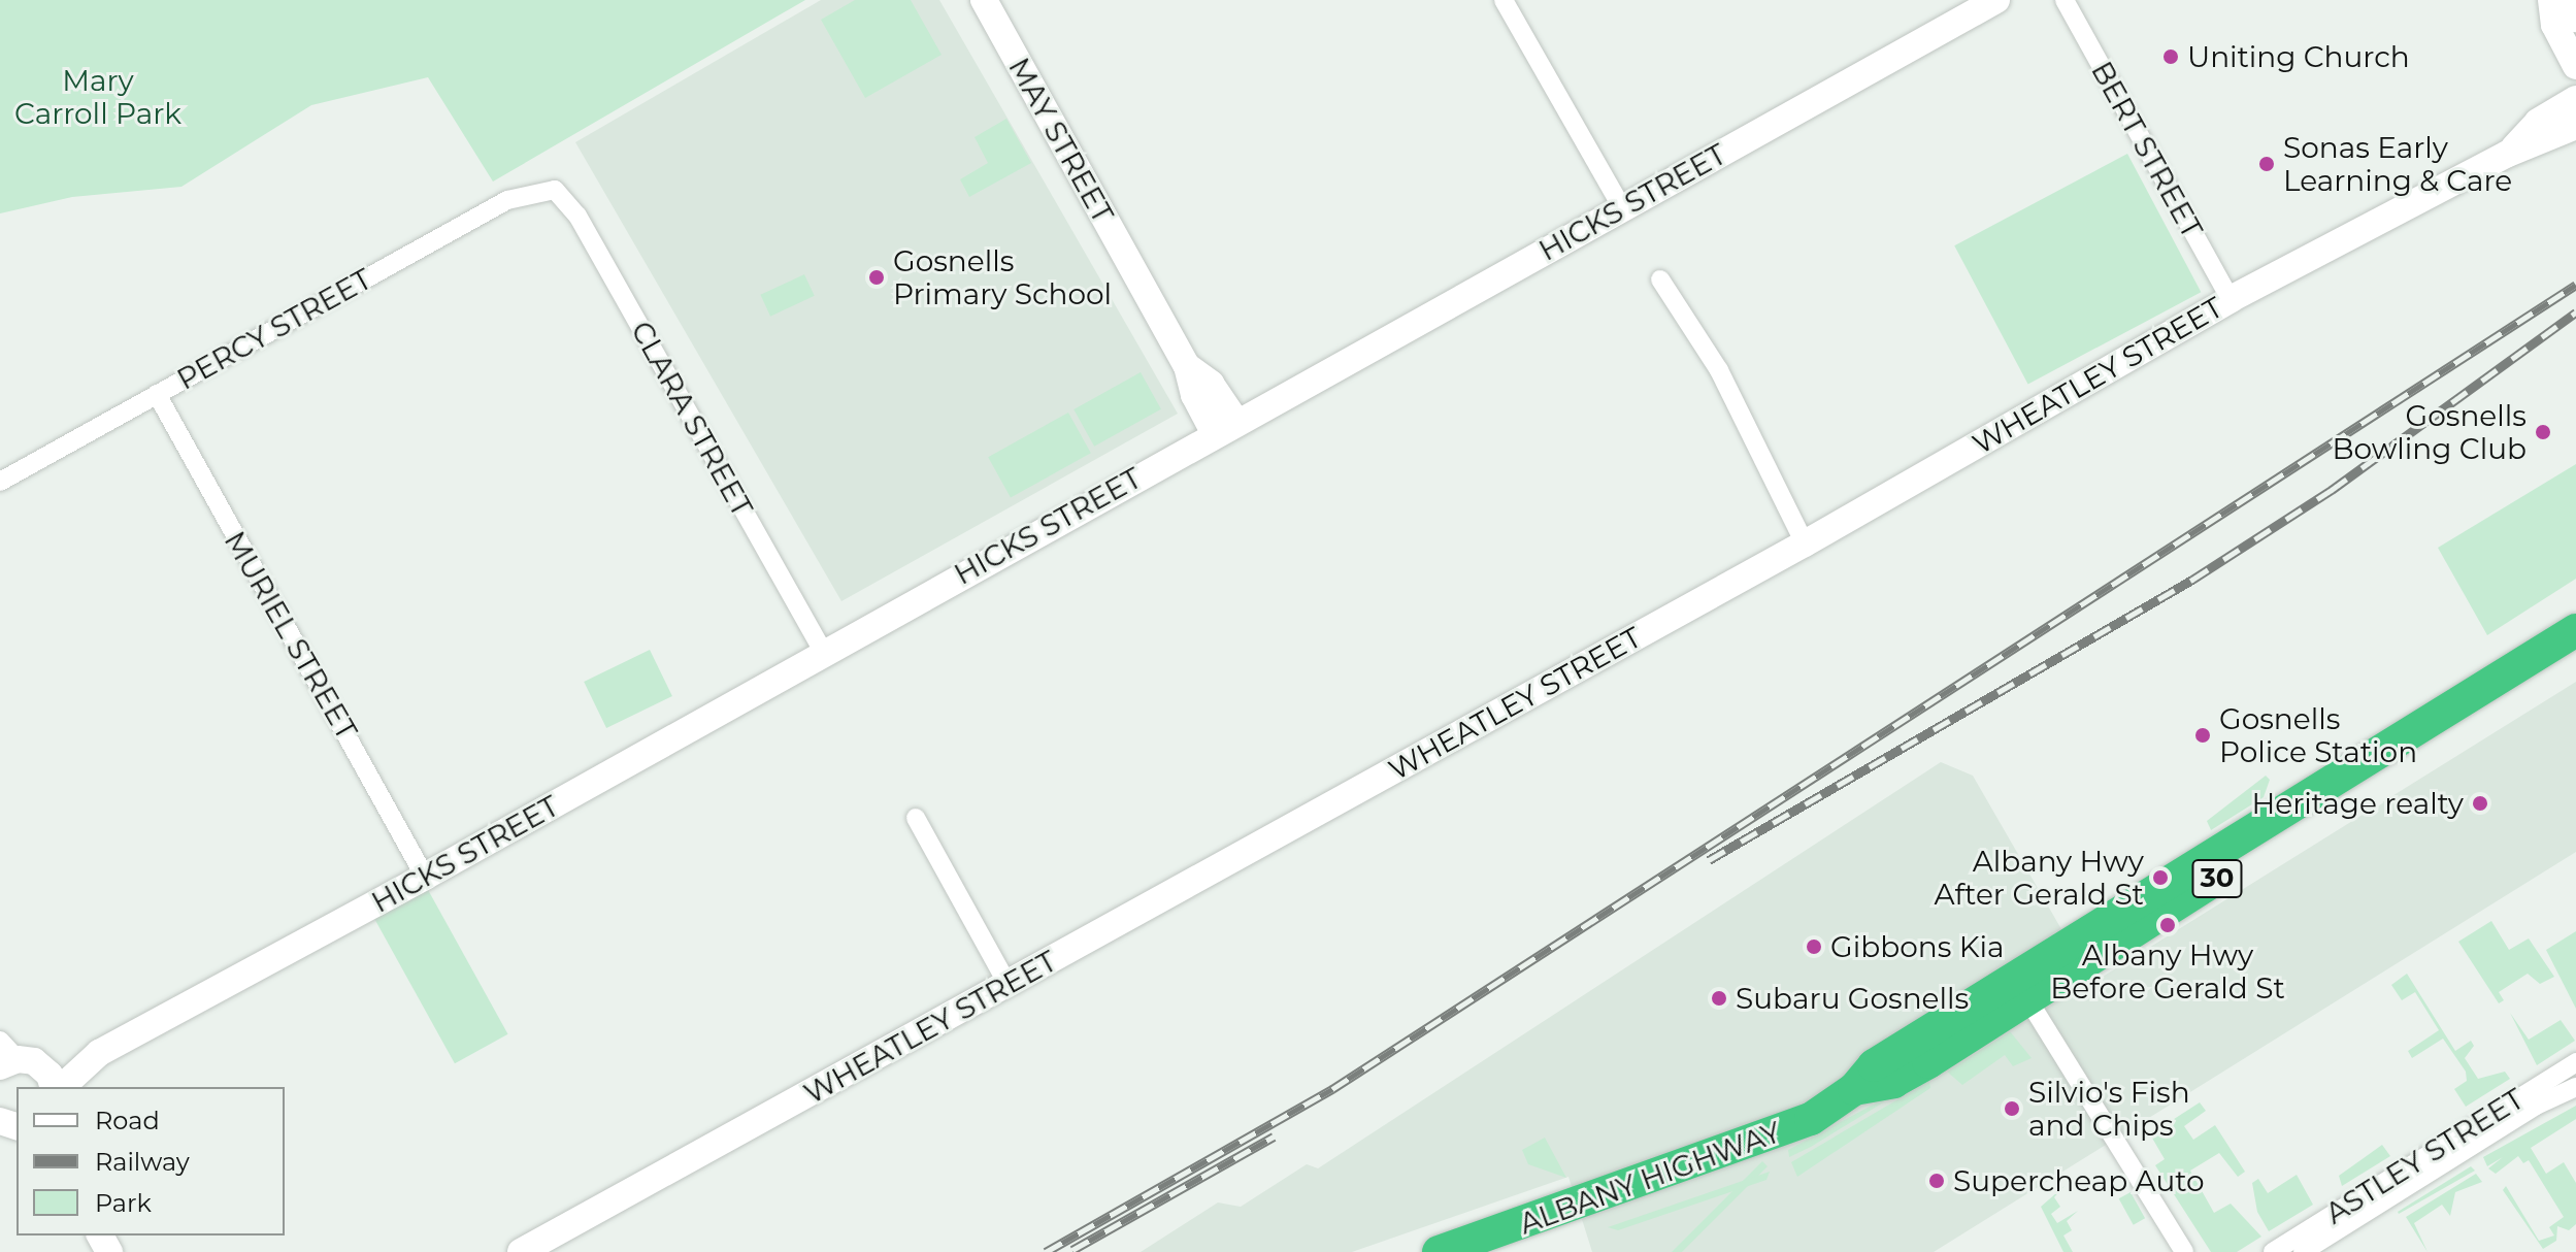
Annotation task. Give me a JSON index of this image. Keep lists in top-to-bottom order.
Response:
{
  "streets": {
    "highway": ["30", "ALBANY HIGHWAY"],
    "street": [
      "MAY STREET",
      "BERT STREET",
      "HICKS STREET",
      "PERCY STREET",
      "WHEATLEY STREET",
      "CLARA STREET",
      "MURIEL STREET",
      "ASTLEY STREET"
    ]
  },
  "crossings": [
    ["MAY STREET", "HICKS STREET"],
    ["BERT STREET", "WHEATLEY STREET"],
    ["HICKS STREET", "CLARA STREET"],
    ["HICKS STREET", "MURIEL STREET"],
    ["PERCY STREET", "CLARA STREET"],
    ["PERCY STREET", "MURIEL STREET"]
  ],
  "parks": ["Mary Carroll Park"],
  "places": [
    "Uniting Church",
    "Sonas Early Learning & Care",
    "Gosnells Primary School",
    "Gosnells Bowling Club",
    "Gosnells Police Station",
    "Heritage realty",
    "Albany Hwy After Gerald St",
    "Albany Hwy Before Gerald St",
    "Gibbons Kia",
    "Subaru Gosnells",
    "Silvio's Fish and Chips",
    "Supercheap Auto"
  ],
  "legend": ["Road", "Railway", "Park"]
}
